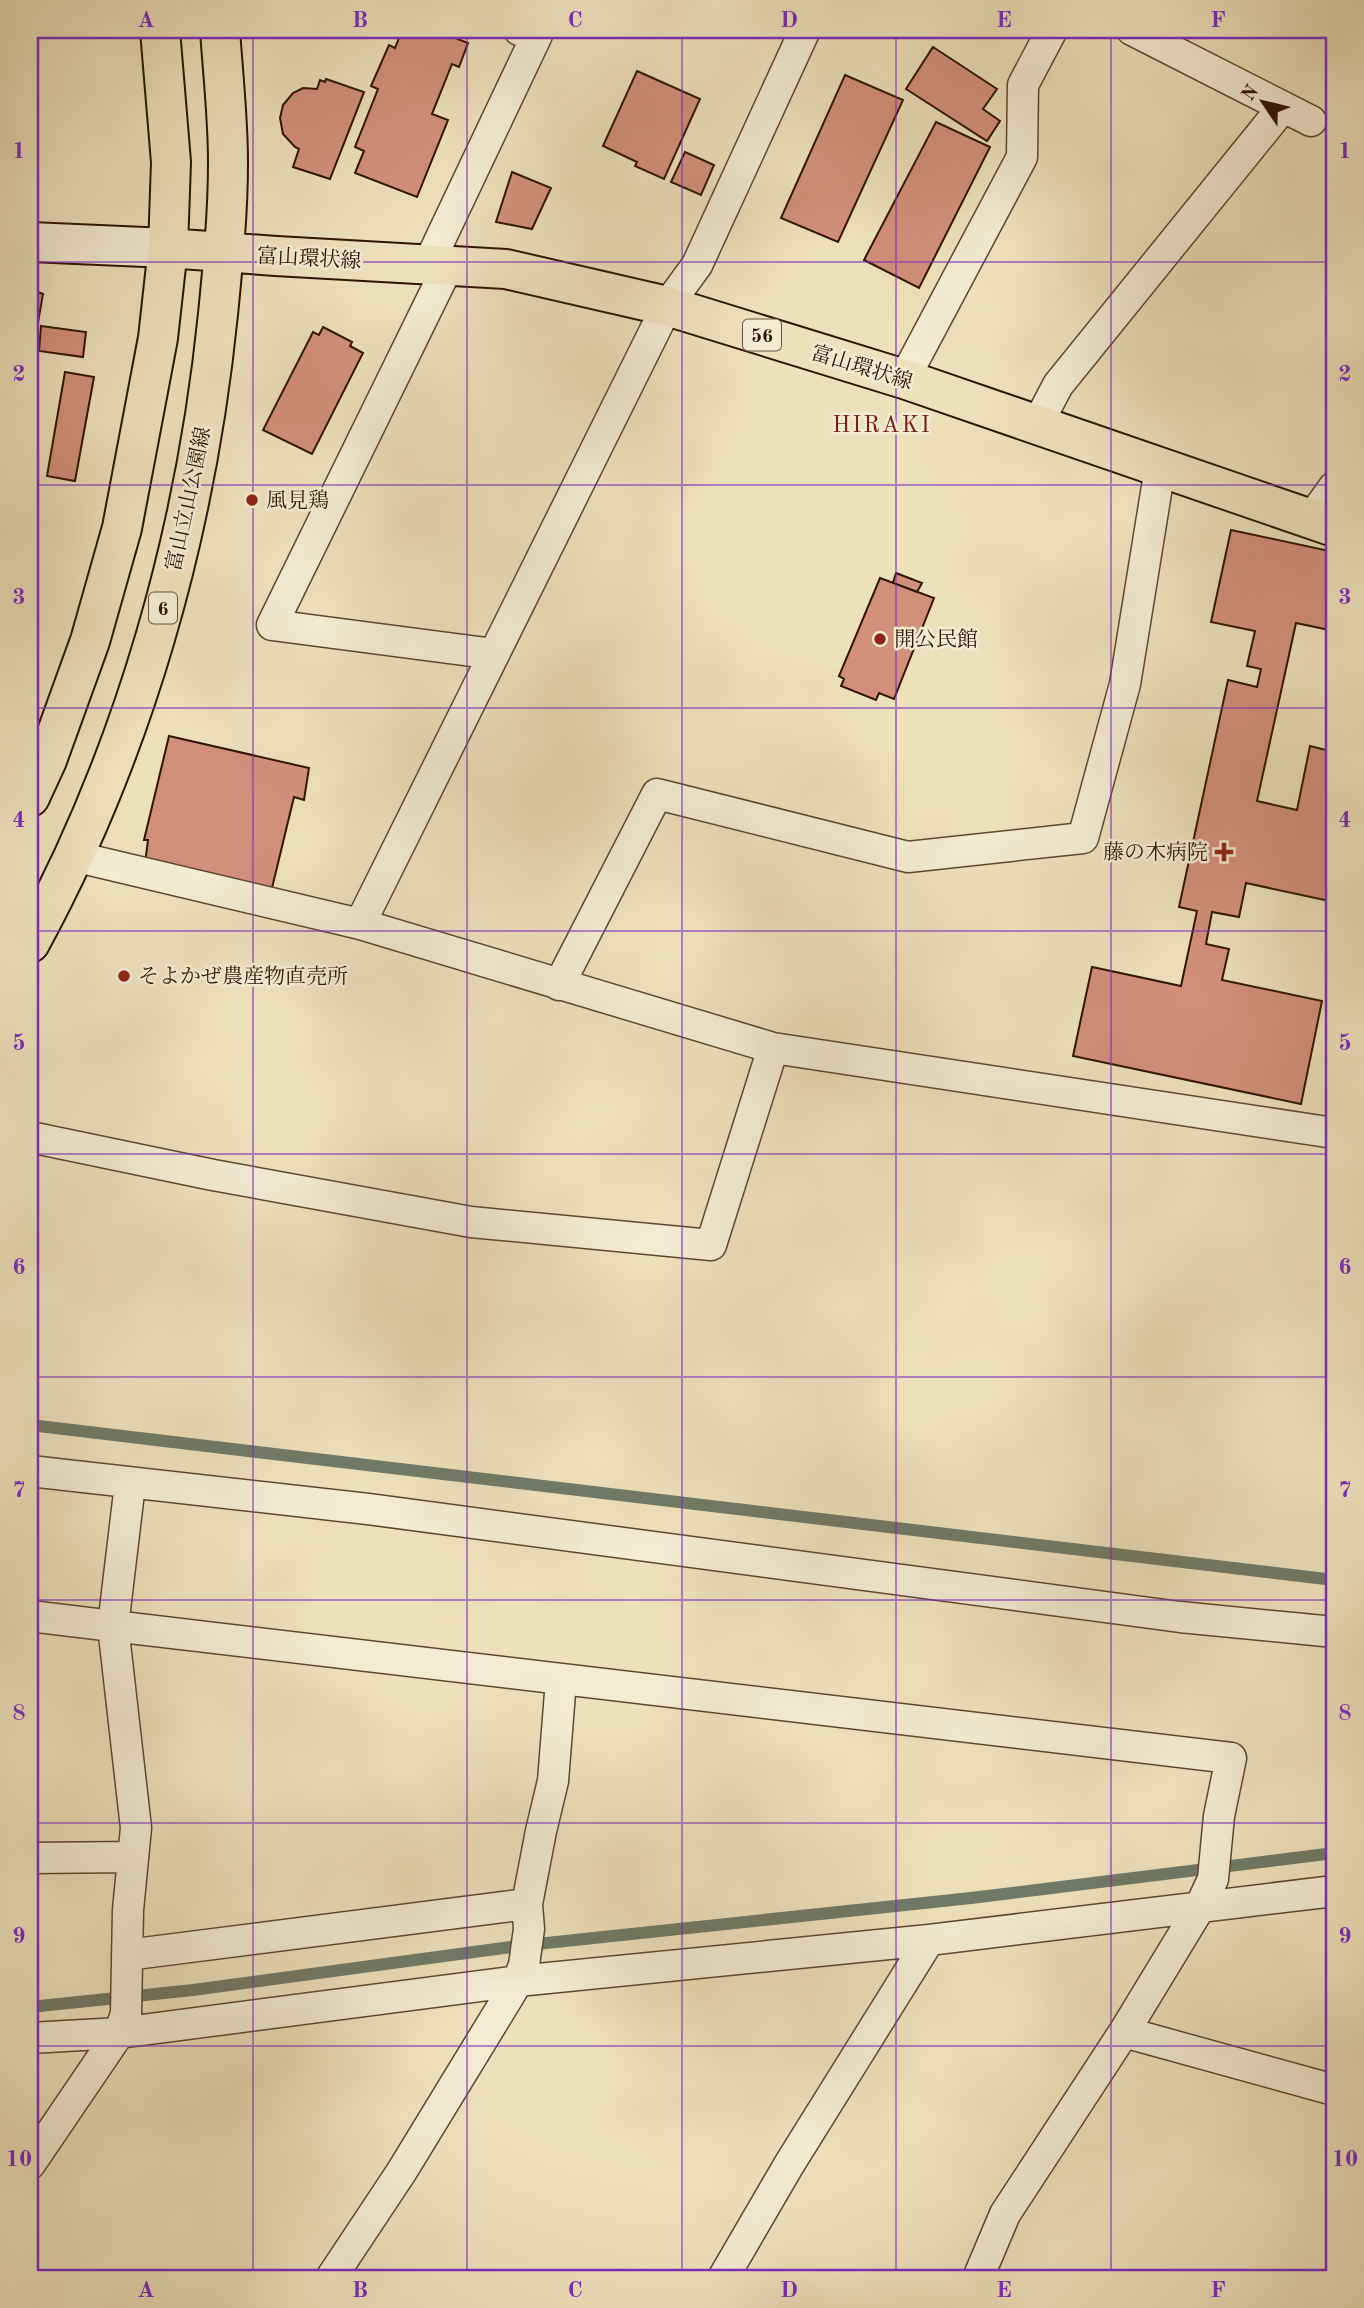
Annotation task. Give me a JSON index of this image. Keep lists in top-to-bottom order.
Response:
{
  "streets": {
    "main road": [
      "富山環状線",
      "56",
      "富山立山公園線",
      "6"
    ]
  },
  "crossings": [
    ["富山環状線", "富山立山公園線"]
  ],
  "districts": ["HIRAKI"],
  "places": {
    "other": ["風見鶏", "開公民館", "そよかぜ農産物直売所"],
    "health": ["藤の木病院"]
  },
  "north": "top left",
  "grid": {
    "columns": [
      "A",
      "B",
      "C",
      "D",
      "E",
      "F"
    ],
    "rows": [
      "1",
      "2",
      "3",
      "4",
      "5",
      "6",
      "7",
      "8",
      "9",
      "10"
    ]
  }
}
